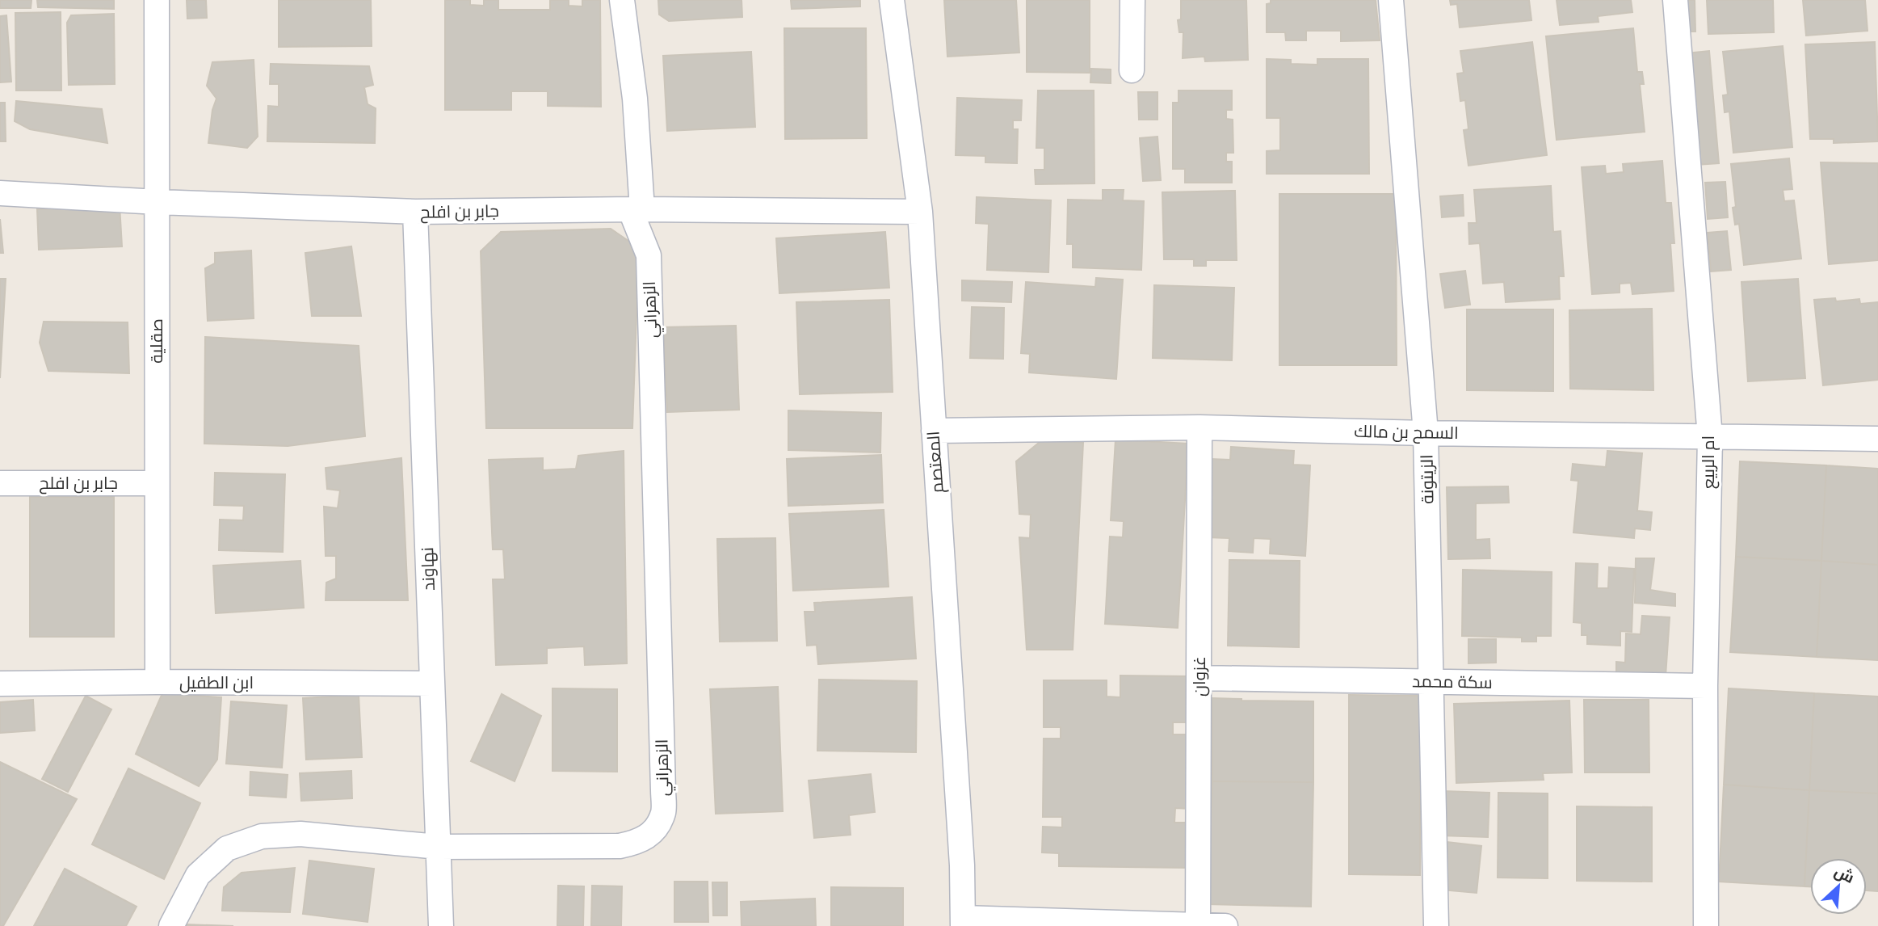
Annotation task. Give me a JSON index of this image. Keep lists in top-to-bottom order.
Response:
{
  "streets": {
    "street": [
      "جابر بن افلح",
      "الزهراني",
      "صقلية",
      "السمح بن مالك",
      "المعتصم",
      "ام الربيع",
      "الزيتونة",
      "نهاوند",
      "غزوان",
      "سكة محمد",
      "ابن الطفيل"
    ]
  },
  "crossings": [
    ["جابر بن افلح", "الزهراني"],
    ["جابر بن افلح", "صقلية"],
    ["جابر بن افلح", "المعتصم"],
    ["جابر بن افلح", "نهاوند"],
    ["الزهراني", "نهاوند"],
    ["صقلية", "ابن الطفيل"],
    ["السمح بن مالك", "المعتصم"],
    ["السمح بن مالك", "ام الربيع"],
    ["السمح بن مالك", "الزيتونة"],
    ["السمح بن مالك", "غزوان"],
    ["ام الربيع", "سكة محمد"],
    ["الزيتونة", "سكة محمد"],
    ["نهاوند", "ابن الطفيل"],
    ["غزوان", "سكة محمد"]
  ],
  "north": "top right"
}
